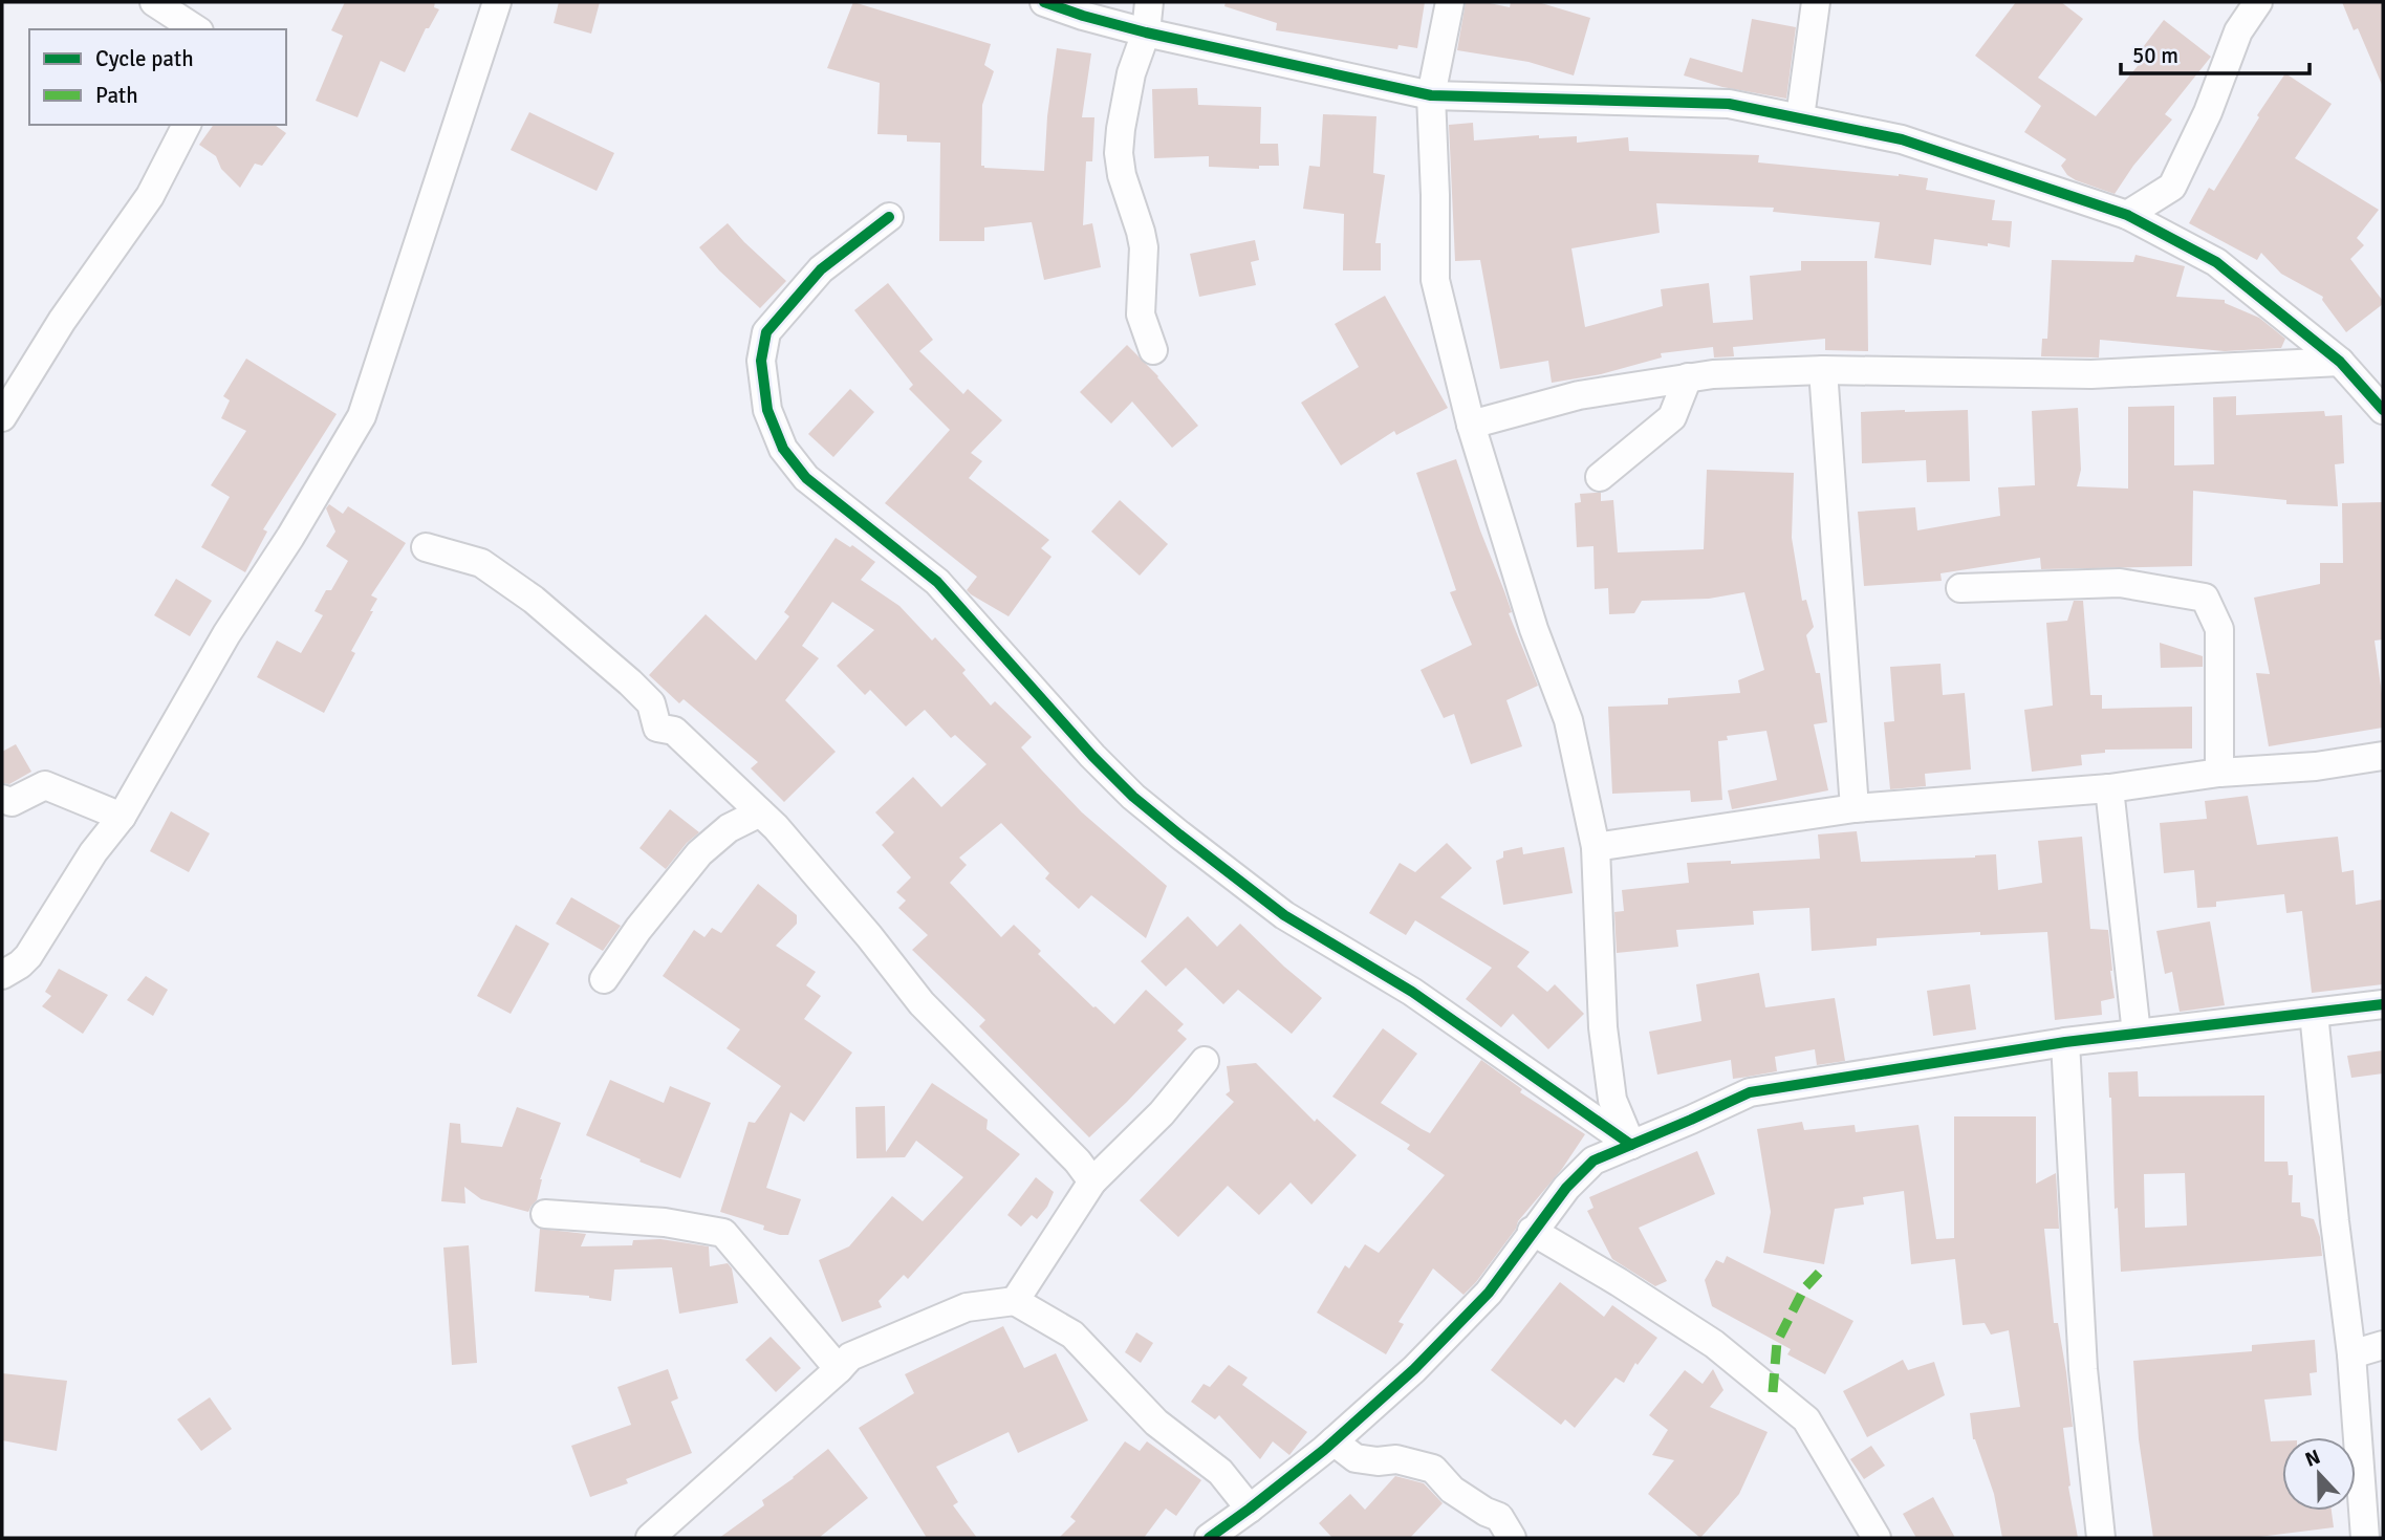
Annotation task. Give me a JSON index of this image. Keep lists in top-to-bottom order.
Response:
{
  "legend": ["Cycle path", "Path"],
  "scale_bar": "50 m",
  "north": "top"
}
